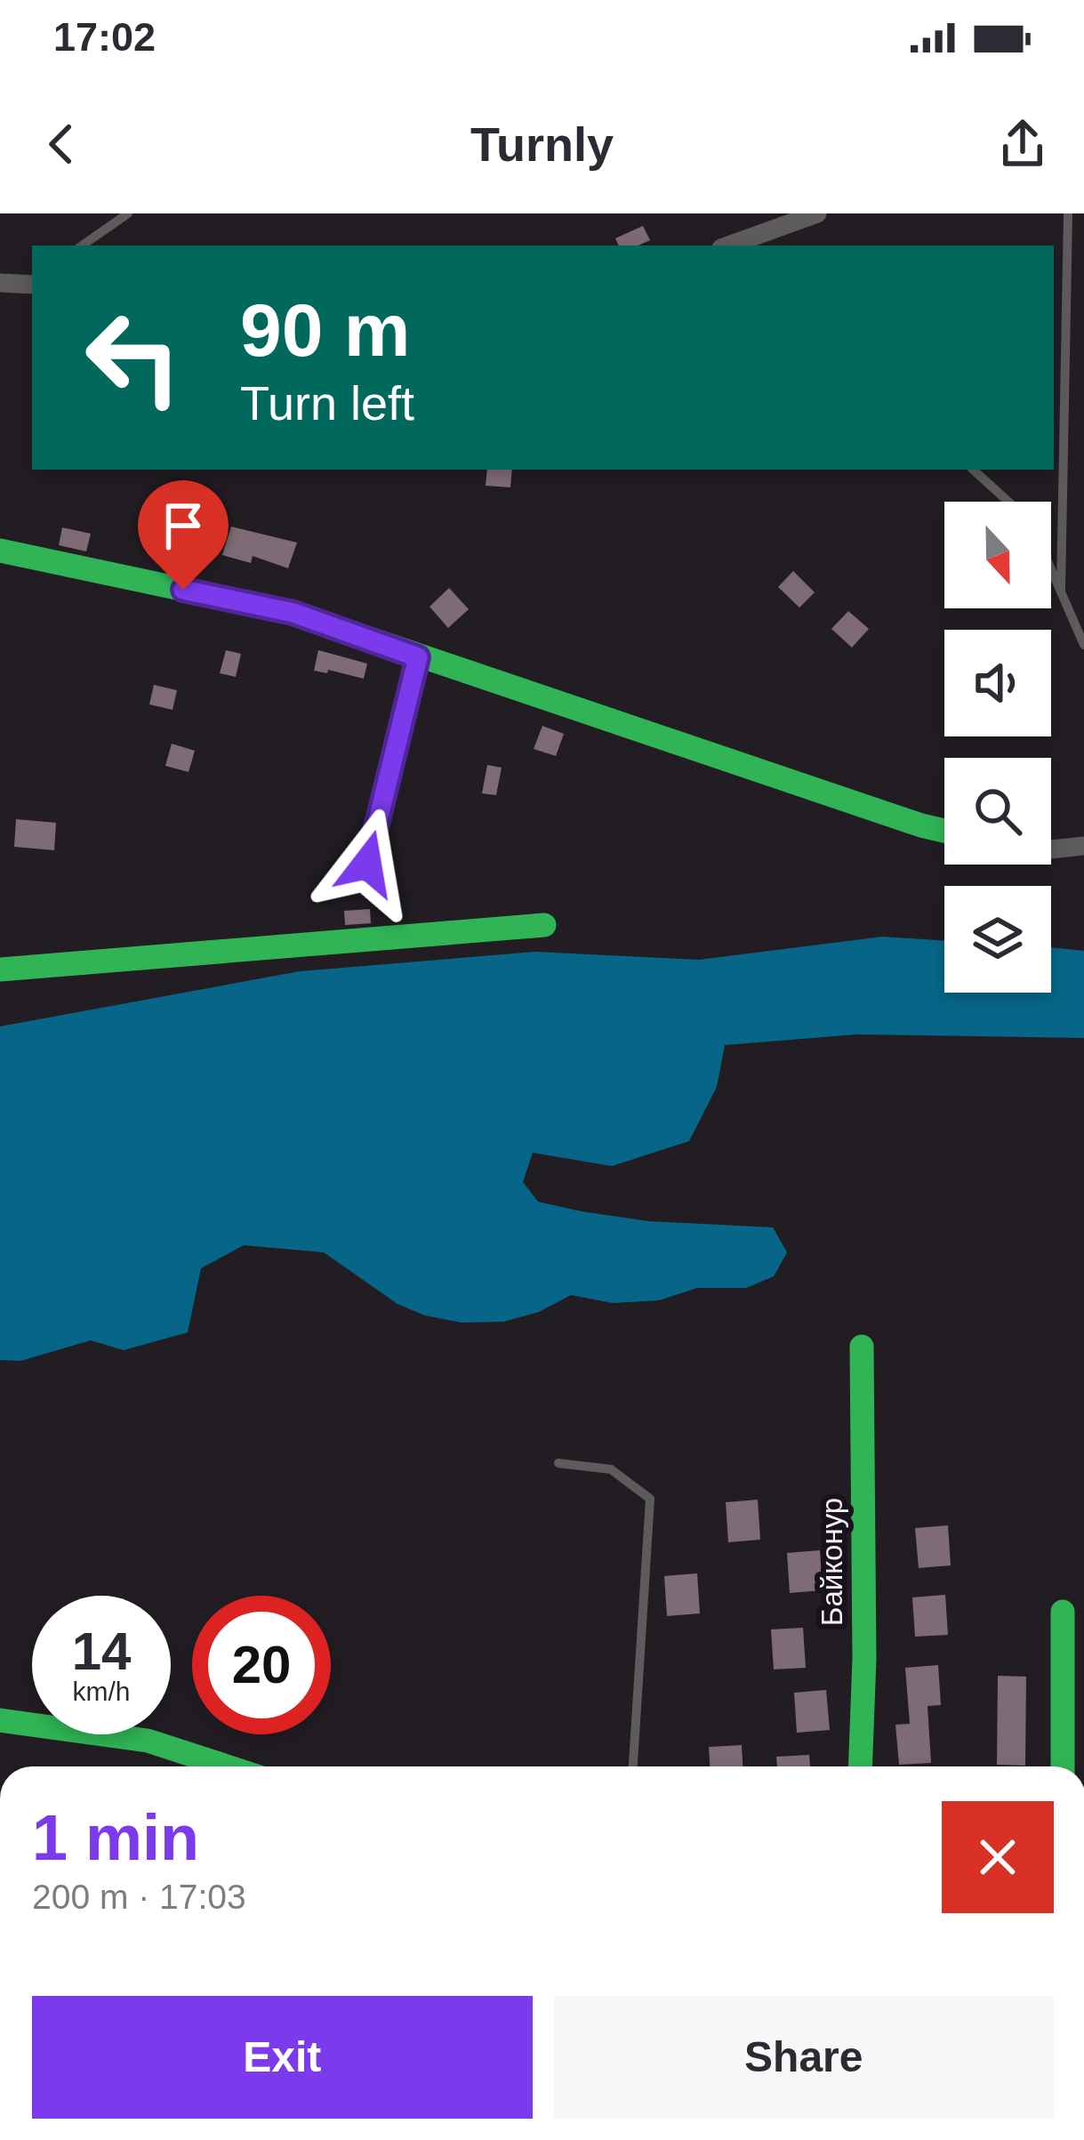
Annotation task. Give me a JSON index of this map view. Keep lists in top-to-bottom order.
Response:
{
  "streets": {
    "street": ["Байконур"]
  },
  "north": "bottom",
  "page": {
    "status": "17:02",
    "header": "Turnly",
    "turn": ["90 m", "Turn left"],
    "speed": "14 km/h",
    "limit": "20",
    "heading": ["1 min", "200 m · 17:03"],
    "buttons": ["Exit", "Share"]
  }
}
